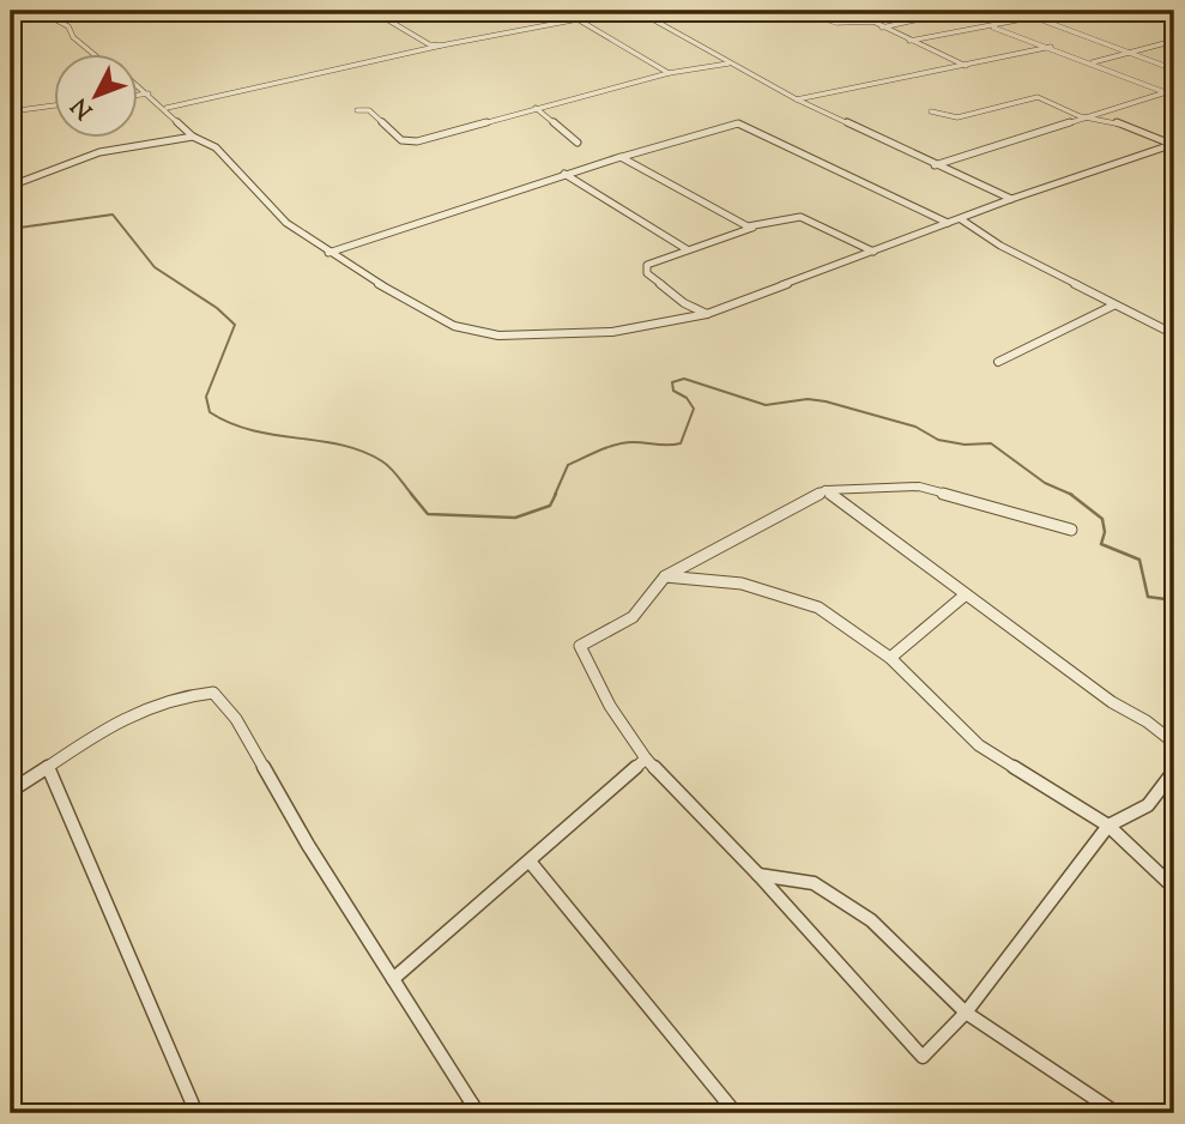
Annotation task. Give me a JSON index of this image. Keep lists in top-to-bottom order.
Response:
{
  "north": "bottom left"
}
